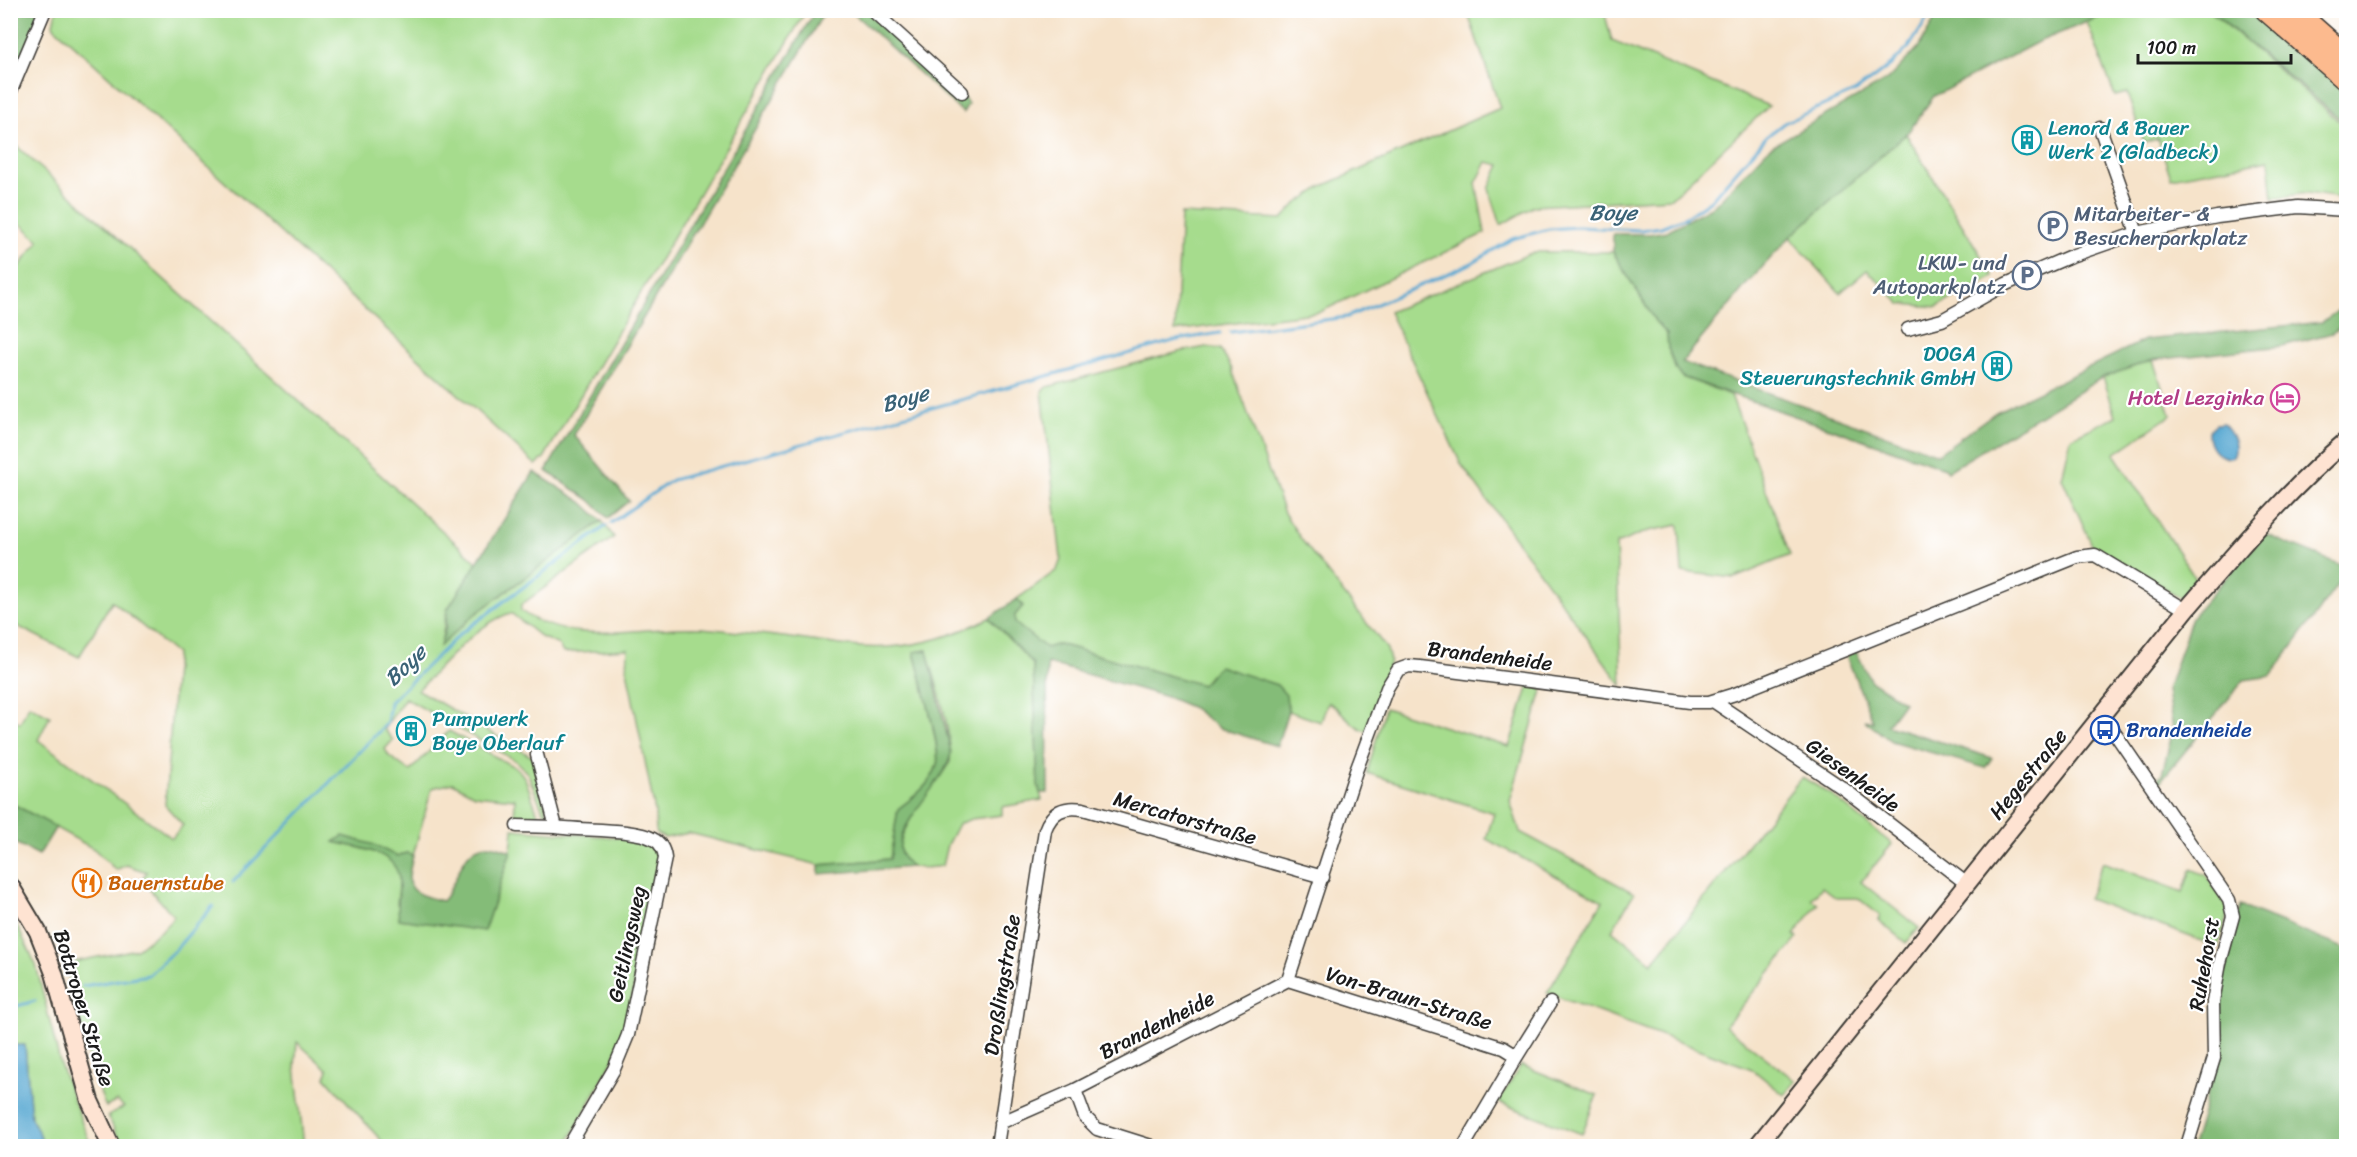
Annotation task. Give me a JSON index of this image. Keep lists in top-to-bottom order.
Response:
{
  "streets": {
    "street": [
      "Brandenheide",
      "Hegestraße",
      "Giesenheide",
      "Mercatorstraße",
      "Geitlingsweg",
      "Ruhehorst",
      "Droßlingstraße",
      "Von-Braun-Straße",
      "Bottroper Straße"
    ]
  },
  "crossings": [
    ["Brandenheide", "Hegestraße"],
    ["Brandenheide", "Giesenheide"],
    ["Brandenheide", "Mercatorstraße"],
    ["Brandenheide", "Droßlingstraße"],
    ["Brandenheide", "Von-Braun-Straße"],
    ["Hegestraße", "Giesenheide"],
    ["Hegestraße", "Ruhehorst"],
    ["Mercatorstraße", "Droßlingstraße"]
  ],
  "water": ["Boye"],
  "places": {
    "building": ["Lenord & Bauer Werk 2 (Gladbeck)", "DOGA Steuerungstechnik GmbH", "Pumpwerk Boye Oberlauf"],
    "parking": ["Mitarbeiter- & Besucherparkplatz", "LKW- und Autoparkplatz"],
    "hotel": ["Hotel Lezginka"],
    "bus stop": ["Brandenheide"],
    "restaurant": ["Bauernstube"]
  },
  "scale_bar": "100 m"
}
